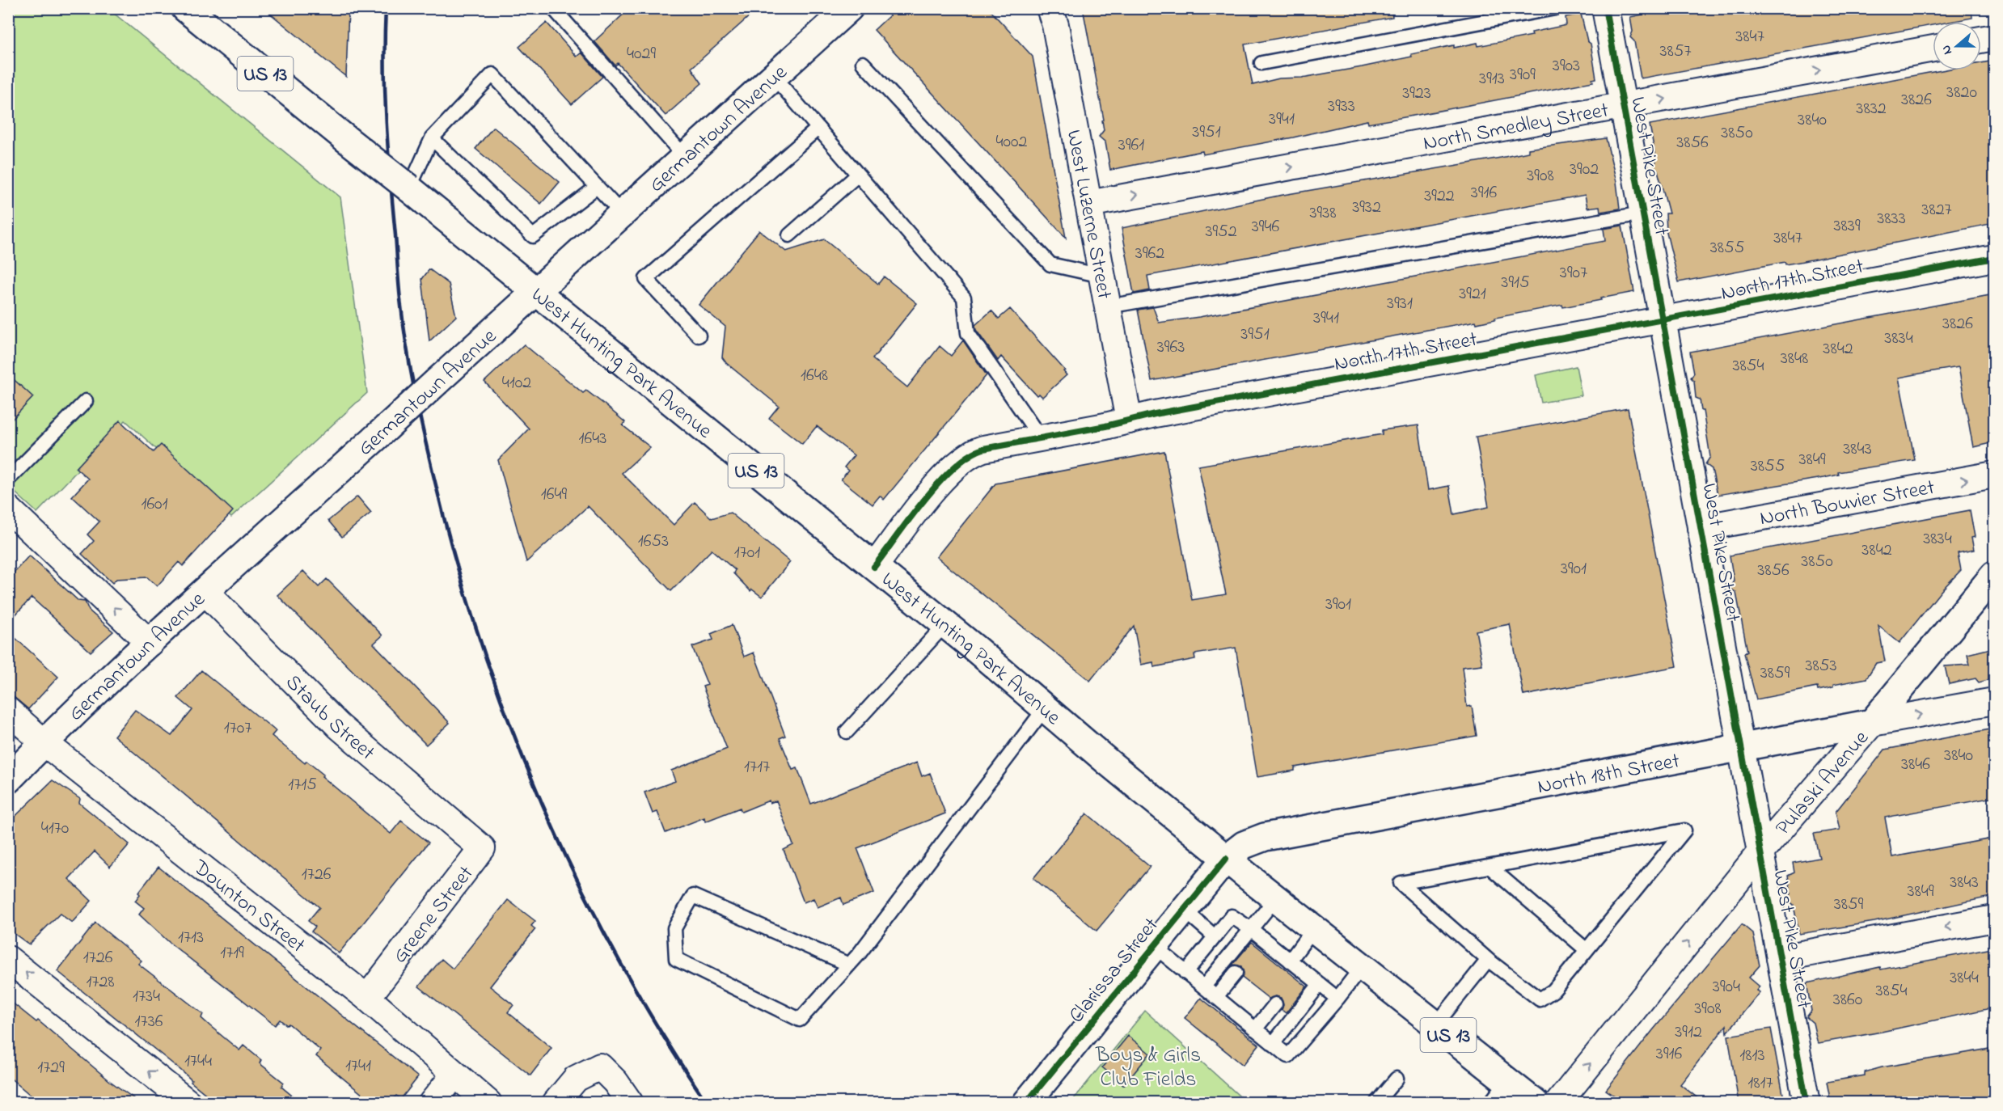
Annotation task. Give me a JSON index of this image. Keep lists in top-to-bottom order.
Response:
{
  "streets": {
    "main road": [
      "US 13",
      "Germantown Avenue",
      "West Hunting Park Avenue",
      "North 18th Street",
      "Pulaski Avenue",
      "Clarissa Street"
    ],
    "street": [
      "North Smedley Street",
      "West Pike Street",
      "West Luzerne Street",
      "North 17th Street",
      "North Bouvier Street",
      "Staub Street",
      "Dounton Street",
      "Greene Street"
    ]
  },
  "crossings": [
    ["North Smedley Street", "West Pike Street"],
    ["North Smedley Street", "West Luzerne Street"],
    ["Germantown Avenue", "West Hunting Park Avenue"],
    ["Germantown Avenue", "Staub Street"],
    ["Germantown Avenue", "Dounton Street"],
    ["West Pike Street", "North 17th Street"],
    ["West Pike Street", "North Bouvier Street"],
    ["West Pike Street", "North 18th Street"],
    ["West Pike Street", "Pulaski Avenue"],
    ["West Luzerne Street", "North 17th Street"],
    ["North 17th Street", "West Hunting Park Avenue"],
    ["West Hunting Park Avenue", "North 18th Street"],
    ["West Hunting Park Avenue", "Clarissa Street"],
    ["Staub Street", "Greene Street"],
    ["North 18th Street", "Pulaski Avenue"],
    ["North 18th Street", "Clarissa Street"],
    ["Dounton Street", "Greene Street"]
  ],
  "one_way": ["North Smedley Street", "North Bouvier Street", "Pulaski Avenue"],
  "parks": ["Boys & Girls Club Fields"],
  "house_numbers": [
    "3847",
    "3857",
    "4029",
    "3903",
    "3909",
    "3913",
    "3820",
    "3923",
    "3826",
    "3933",
    "3832",
    "3941",
    "3840",
    "3951",
    "3850",
    "4002",
    "3856",
    "3961",
    "3902",
    "3908",
    "3916",
    "3922",
    "3932",
    "3827",
    "3938",
    "3833",
    "3839",
    "3946",
    "3952",
    "3847",
    "3855",
    "3962",
    "3907",
    "3915",
    "3921",
    "3931",
    "3941",
    "3826",
    "3951",
    "3834",
    "3963",
    "3842",
    "3848",
    "3854",
    "1648",
    "4102",
    "1643",
    "3843",
    "3849",
    "3855",
    "1649",
    "1601",
    "3834",
    "1653",
    "3842",
    "1701",
    "3850",
    "3901",
    "3856",
    "3901",
    "3853",
    "3859",
    "1707",
    "3840",
    "3846",
    "1717",
    "1715",
    "4170",
    "1726",
    "3843",
    "3849",
    "3859",
    "1713",
    "1719",
    "1726",
    "3844",
    "1728",
    "3904",
    "3854",
    "1734",
    "3860",
    "3908",
    "1736",
    "3912",
    "3916",
    "1813",
    "1744",
    "1741",
    "1729",
    "1817"
  ],
  "north": "left"
}
